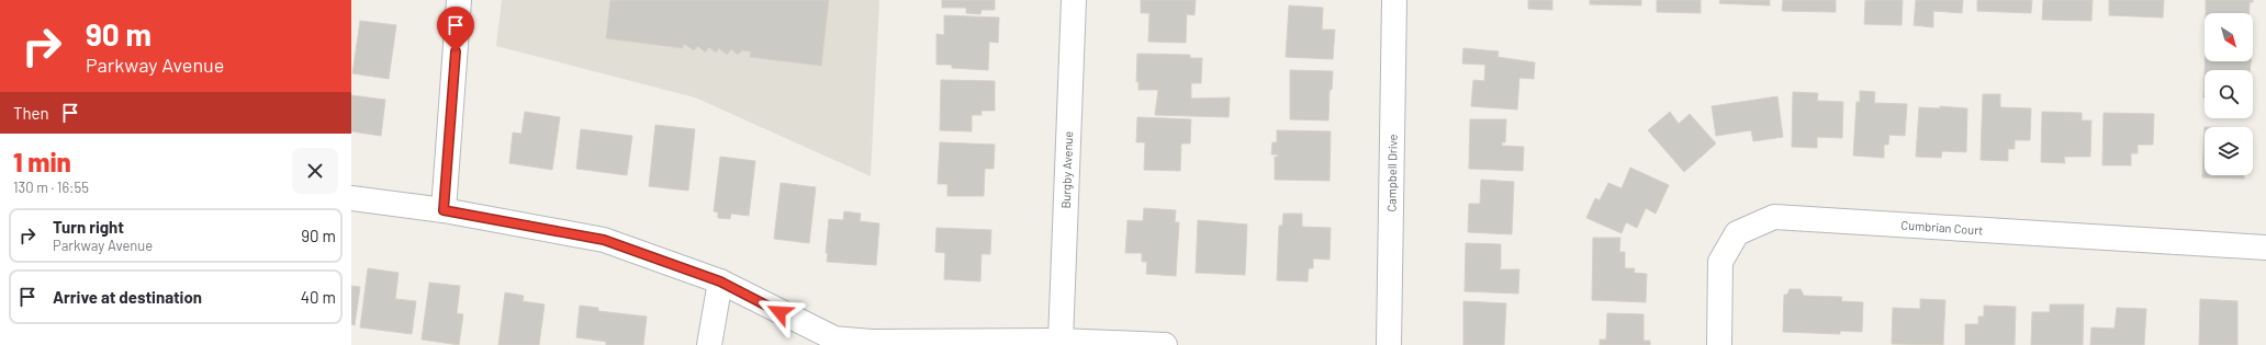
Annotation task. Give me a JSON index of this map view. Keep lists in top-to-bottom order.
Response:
{
  "streets": {
    "street": ["Burgby Avenue", "Campbell Drive", "Cumbrian Court"]
  },
  "north": "bottom right",
  "page": {
    "turn": ["90 m", "Parkway Avenue"],
    "then": "Then",
    "heading": ["1 min", "130 m · 16:55"],
    "list": [
      {
        "name": "Turn right",
        "note": "Parkway Avenue",
        "value": "90 m"
      },
      {
        "name": "Arrive at destination",
        "value": "40 m"
      }
    ]
  }
}
